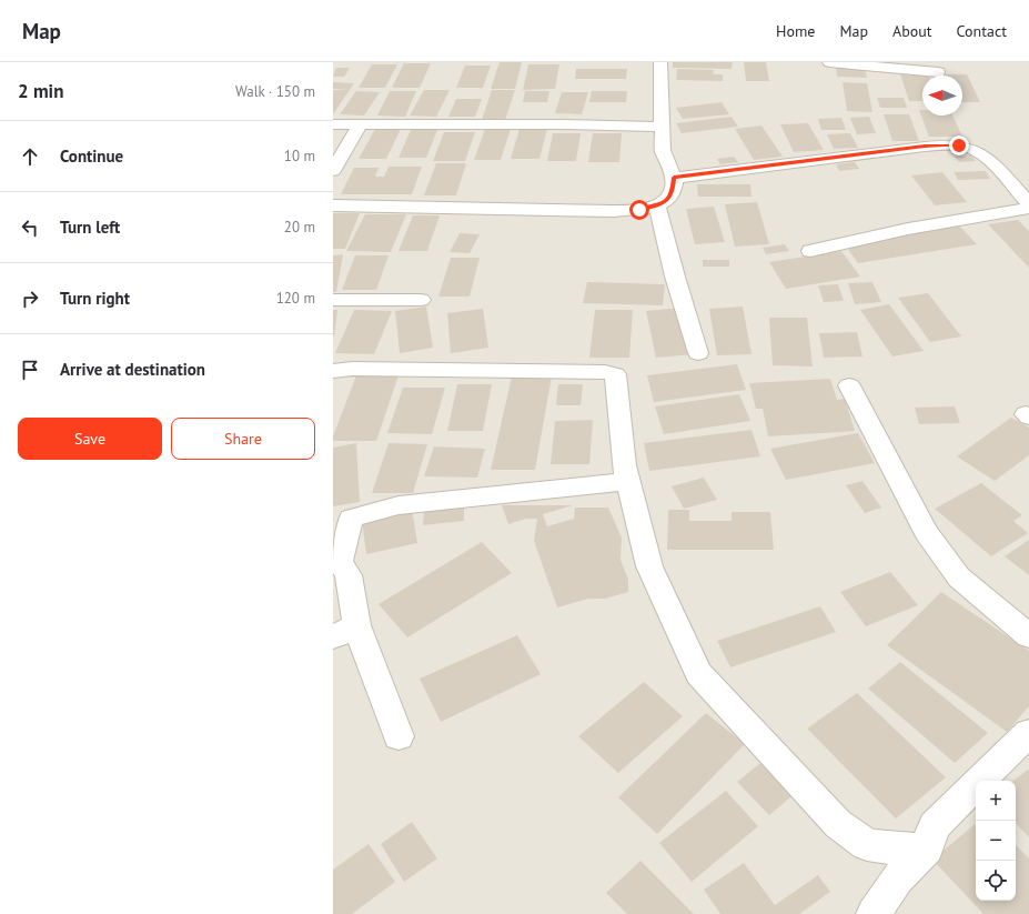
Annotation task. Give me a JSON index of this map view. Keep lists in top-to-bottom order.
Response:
{
  "north": "left",
  "page": {
    "header": "Map",
    "nav": [
      "Home",
      "Map",
      "About",
      "Contact"
    ],
    "heading": ["2 min", "Walk · 150 m"],
    "list": [
      ["Continue", "10 m"],
      ["Turn left", "20 m"],
      ["Turn right", "120 m"],
      "Arrive at destination"
    ],
    "buttons": ["Save", "Share"],
    "map_buttons": ["+", "−"]
  }
}
